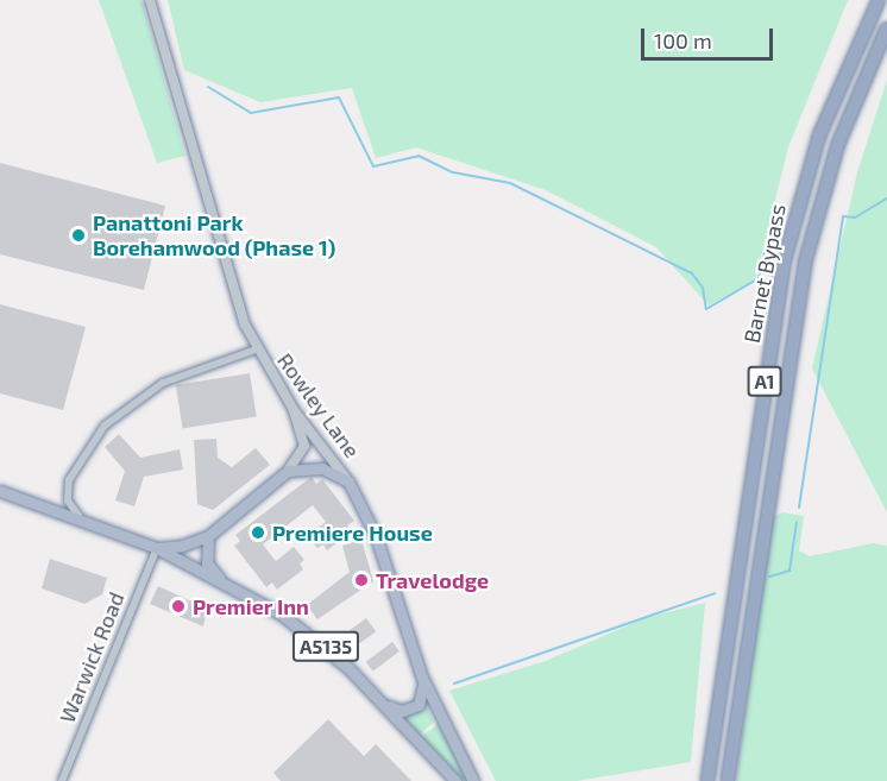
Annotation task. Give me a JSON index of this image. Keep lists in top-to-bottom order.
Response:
{
  "streets": {
    "highway": ["Barnet Bypass", "A1"],
    "main road": ["Rowley Lane", "A5135"],
    "street": ["Warwick Road"]
  },
  "crossings": [
    ["Rowley Lane", "A5135"],
    ["Rowley Lane", "Warwick Road"],
    ["A5135", "Warwick Road"]
  ],
  "places": [
    "Panattoni Park Borehamwood (Phase 1)",
    "Premiere House",
    "Travelodge",
    "Premier Inn"
  ],
  "scale_bar": "100 m"
}
